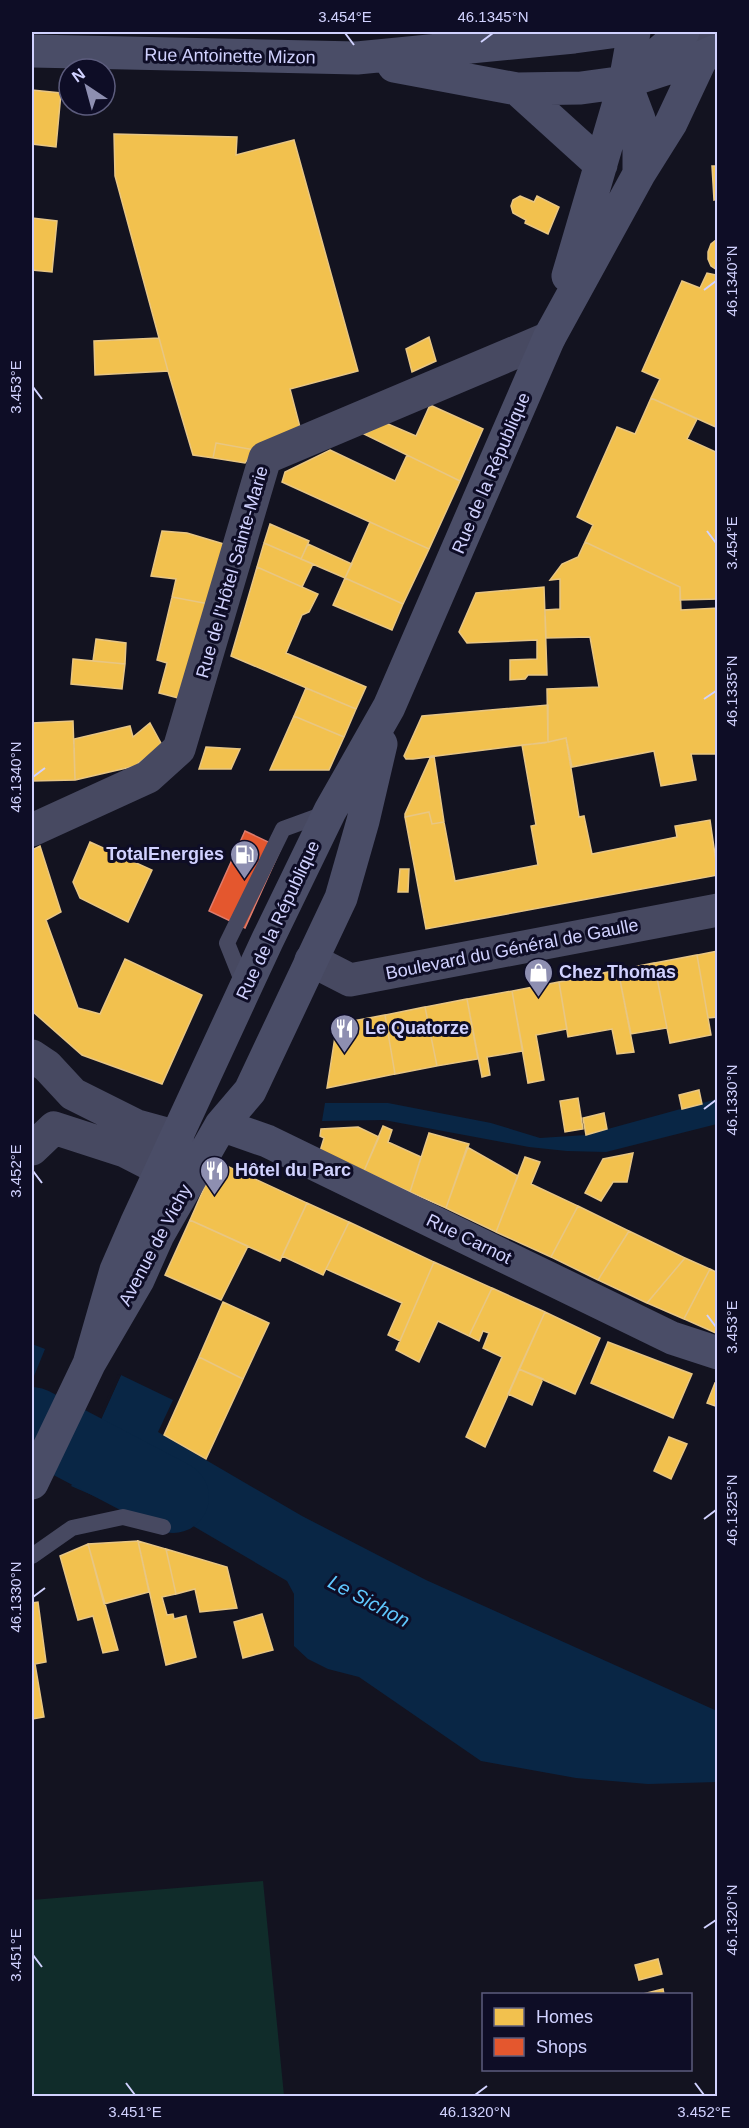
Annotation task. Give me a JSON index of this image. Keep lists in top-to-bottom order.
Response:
{
  "streets": {
    "main road": [
      "Rue Antoinette Mizon",
      "Rue de la République",
      "Rue Carnot",
      "Avenue de Vichy"
    ],
    "street": ["Rue de l'Hôtel Sainte-Marie", "Boulevard du Général de Gaulle"]
  },
  "crossings": [
    ["Rue Antoinette Mizon", "Rue de la République"],
    ["Rue de la République", "Rue de l'Hôtel Sainte-Marie"],
    ["Rue de la République", "Boulevard du Général de Gaulle"],
    ["Rue de la République", "Rue Carnot"],
    ["Rue de la République", "Avenue de Vichy"],
    ["Rue Carnot", "Avenue de Vichy"]
  ],
  "water": ["Le Sichon"],
  "places": {
    "fuel station": ["TotalEnergies"],
    "shop": ["Chez Thomas"],
    "restaurant": ["Le Quatorze", "Hôtel du Parc"]
  },
  "legend": ["Homes", "Shops"],
  "north": "top left",
  "coordinates": [
    "3.454°E",
    "46.1345°N",
    "46.1340°N",
    "3.453°E",
    "46.1335°N",
    "46.1330°N",
    "3.452°E",
    "46.1325°N",
    "46.1320°N",
    "3.451°E"
  ]
}
